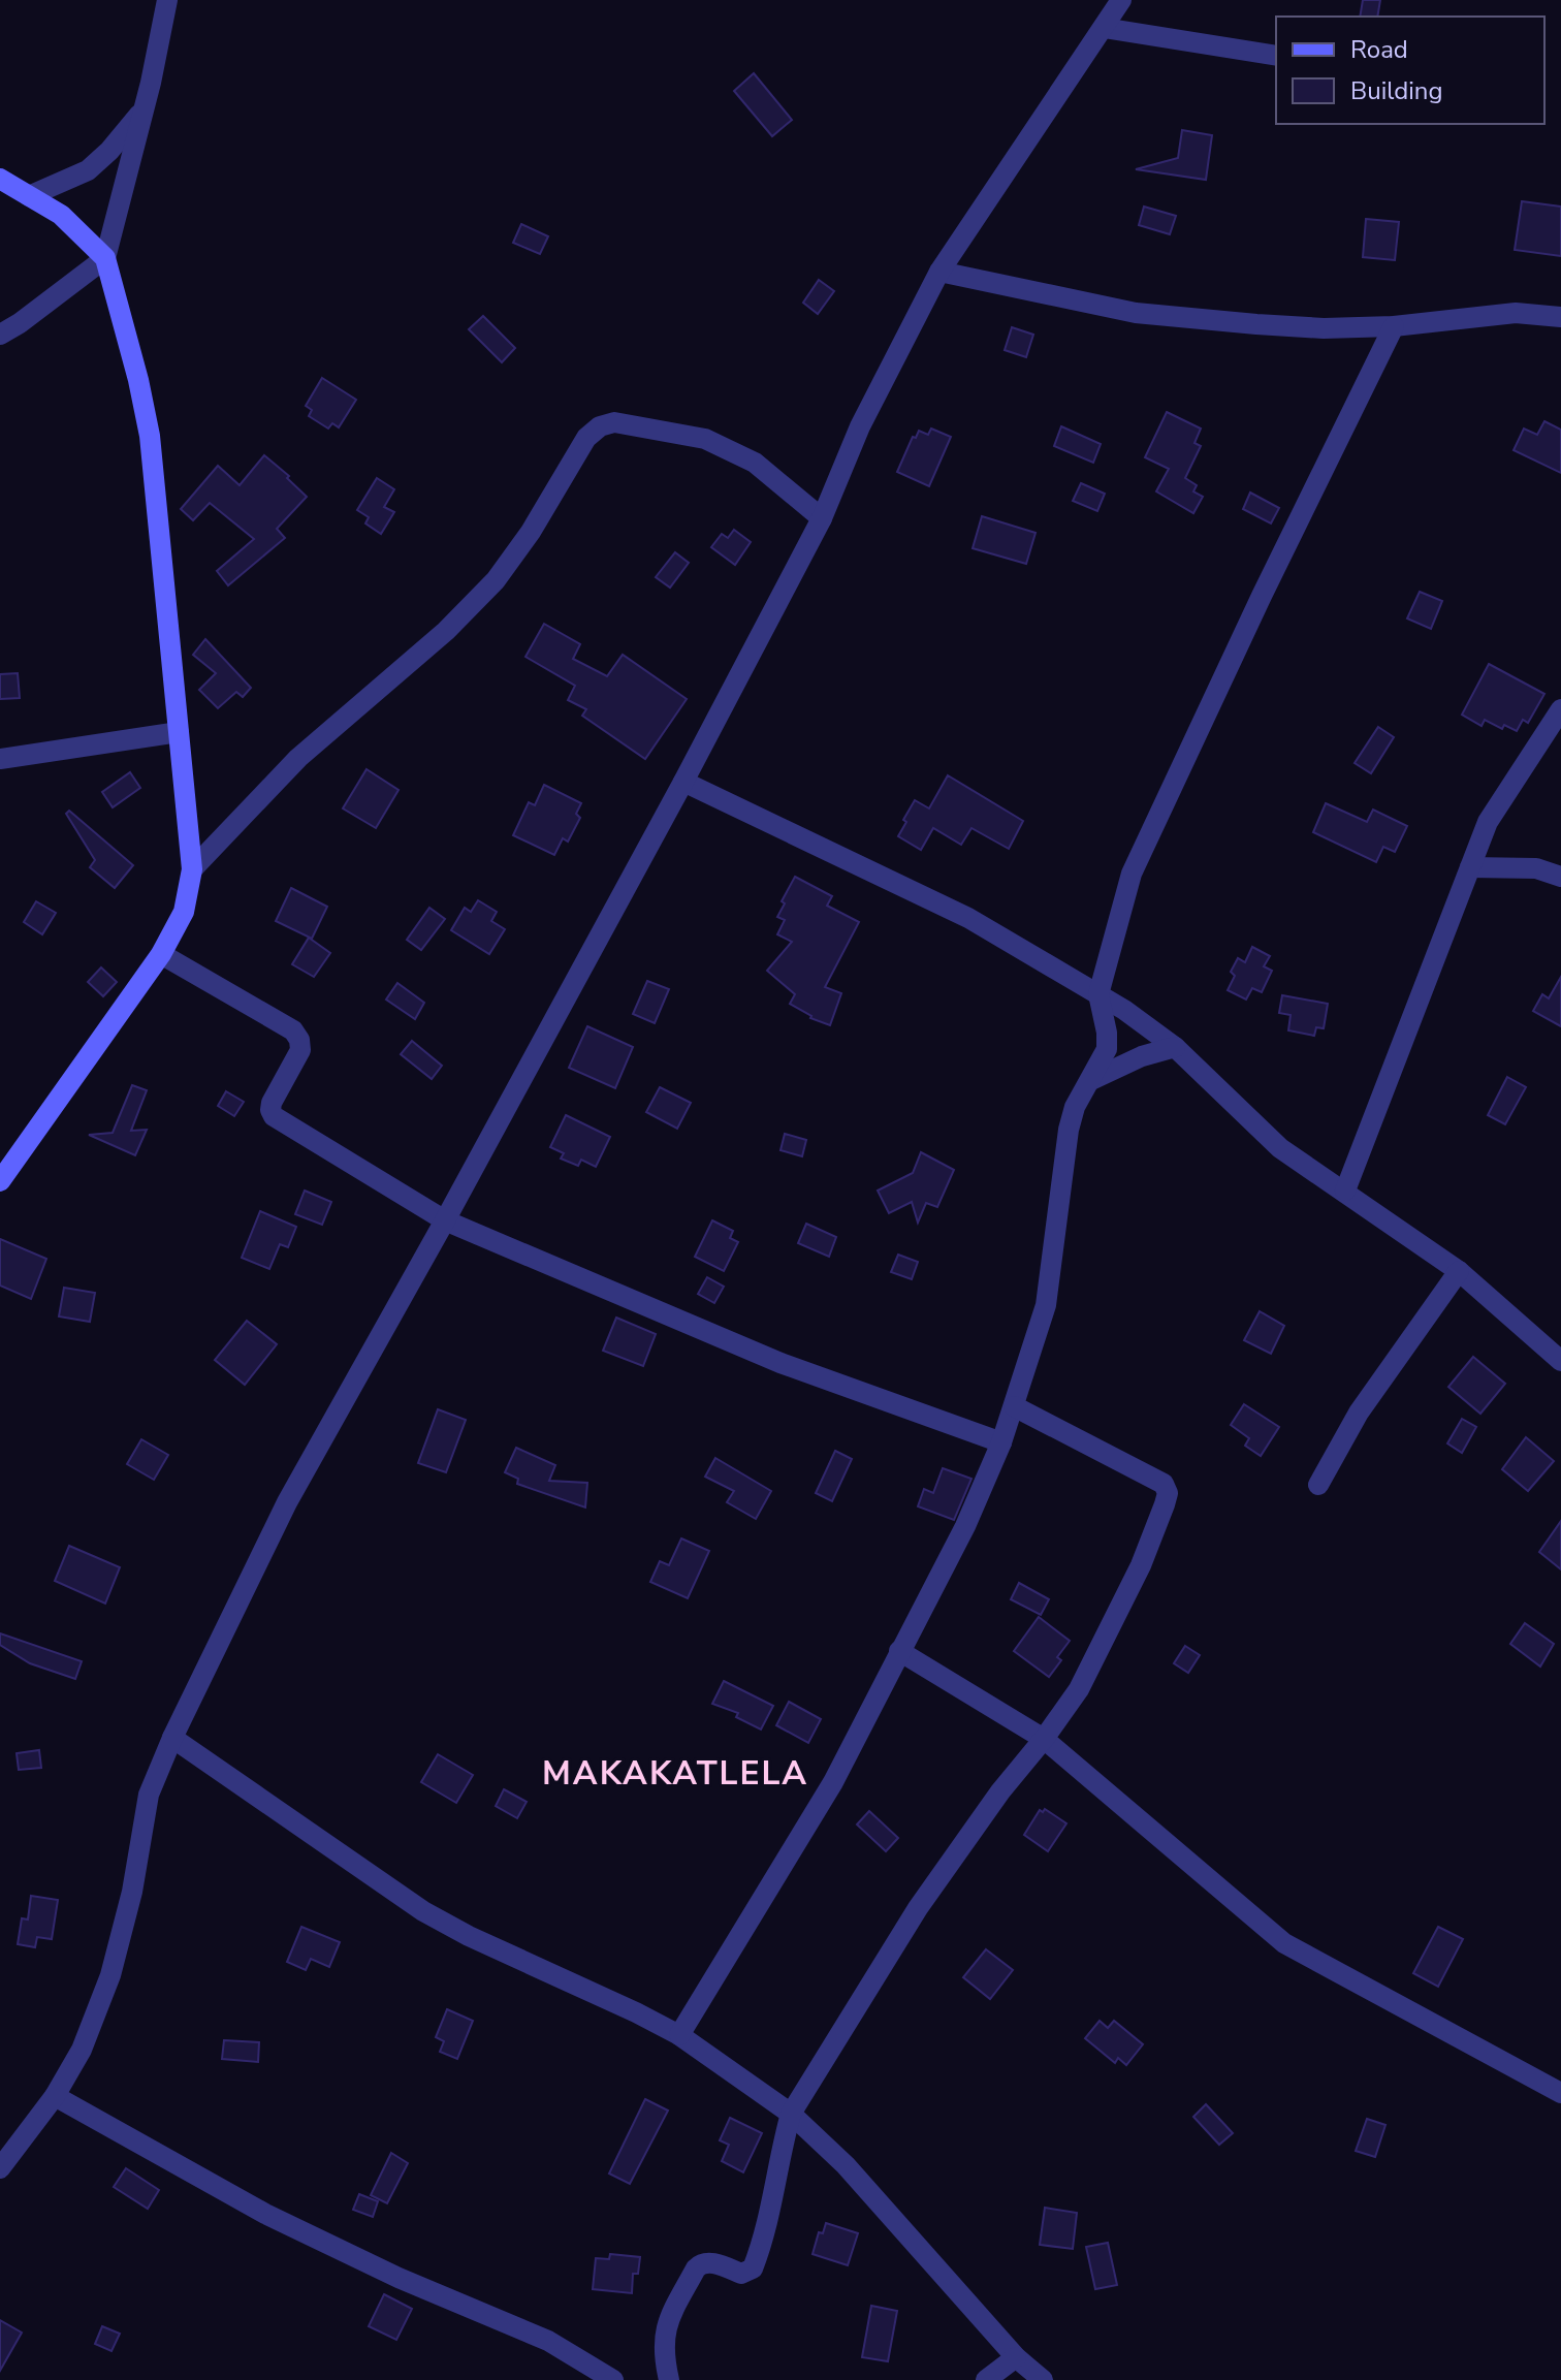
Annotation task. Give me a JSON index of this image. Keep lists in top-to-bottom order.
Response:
{
  "districts": ["MAKAKATLELA"],
  "legend": ["Road", "Building"]
}
